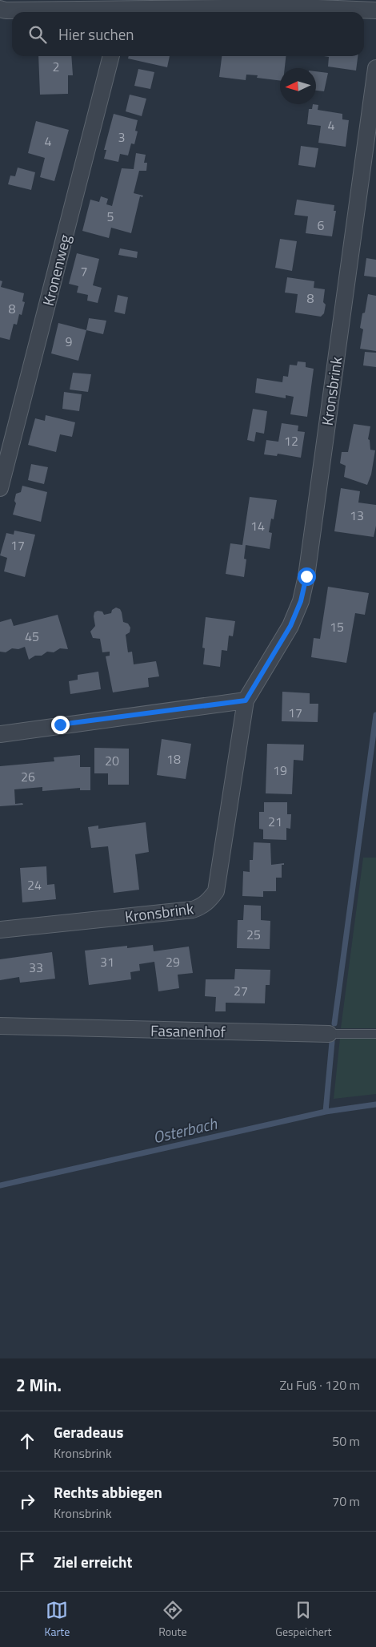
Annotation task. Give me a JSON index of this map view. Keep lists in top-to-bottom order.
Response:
{
  "streets": {
    "street": ["Kronenweg", "Kronsbrink", "Fasanenhof"]
  },
  "water": ["Osterbach"],
  "house_numbers": [
    "2",
    "4",
    "3",
    "4",
    "5",
    "6",
    "7",
    "8",
    "8",
    "9",
    "12",
    "13",
    "14",
    "17",
    "15",
    "45",
    "17",
    "18",
    "20",
    "19",
    "26",
    "21",
    "24",
    "25",
    "31",
    "29",
    "33",
    "27"
  ],
  "north": "left",
  "page": {
    "search": "Hier suchen",
    "heading": ["2 Min.", "Zu Fuß · 120 m"],
    "list": [
      ["Geradeaus", "Kronsbrink", "50 m"],
      ["Rechts abbiegen", "Kronsbrink", "70 m"],
      "Ziel erreicht"
    ],
    "nav": ["Karte", "Route", "Gespeichert"]
  }
}
